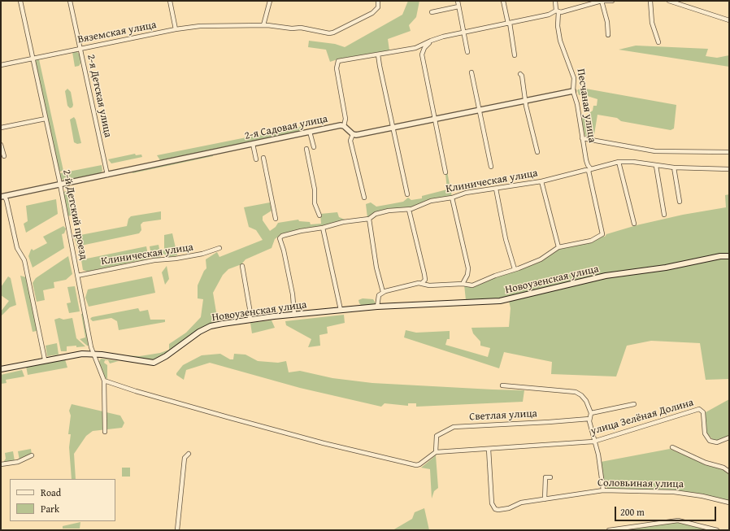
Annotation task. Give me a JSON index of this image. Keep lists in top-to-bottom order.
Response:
{
  "streets": {
    "main road": ["Новоузенская улица"],
    "street": [
      "Вяземская улица",
      "2-я Детская улица",
      "Песчаная улица",
      "2-я Садовая улица",
      "Клиническая улица",
      "2-й Детский проезд",
      "Светлая улица",
      "улица Зелёная Долина",
      "Соловьиная улица"
    ]
  },
  "crossings": [
    ["Вяземская улица", "2-я Детская улица"],
    ["Вяземская улица", "2-й Детский проезд"],
    ["2-я Детская улица", "2-я Садовая улица"],
    ["Песчаная улица", "Клиническая улица"],
    ["Песчаная улица", "Новоузенская улица"],
    ["2-я Садовая улица", "2-й Детский проезд"],
    ["Клиническая улица", "2-й Детский проезд"],
    ["Клиническая улица", "Новоузенская улица"],
    ["2-й Детский проезд", "Новоузенская улица"],
    ["Светлая улица", "улица Зелёная Долина"],
    ["улица Зелёная Долина", "Соловьиная улица"]
  ],
  "legend": ["Road", "Park"],
  "scale_bar": "200 m"
}
